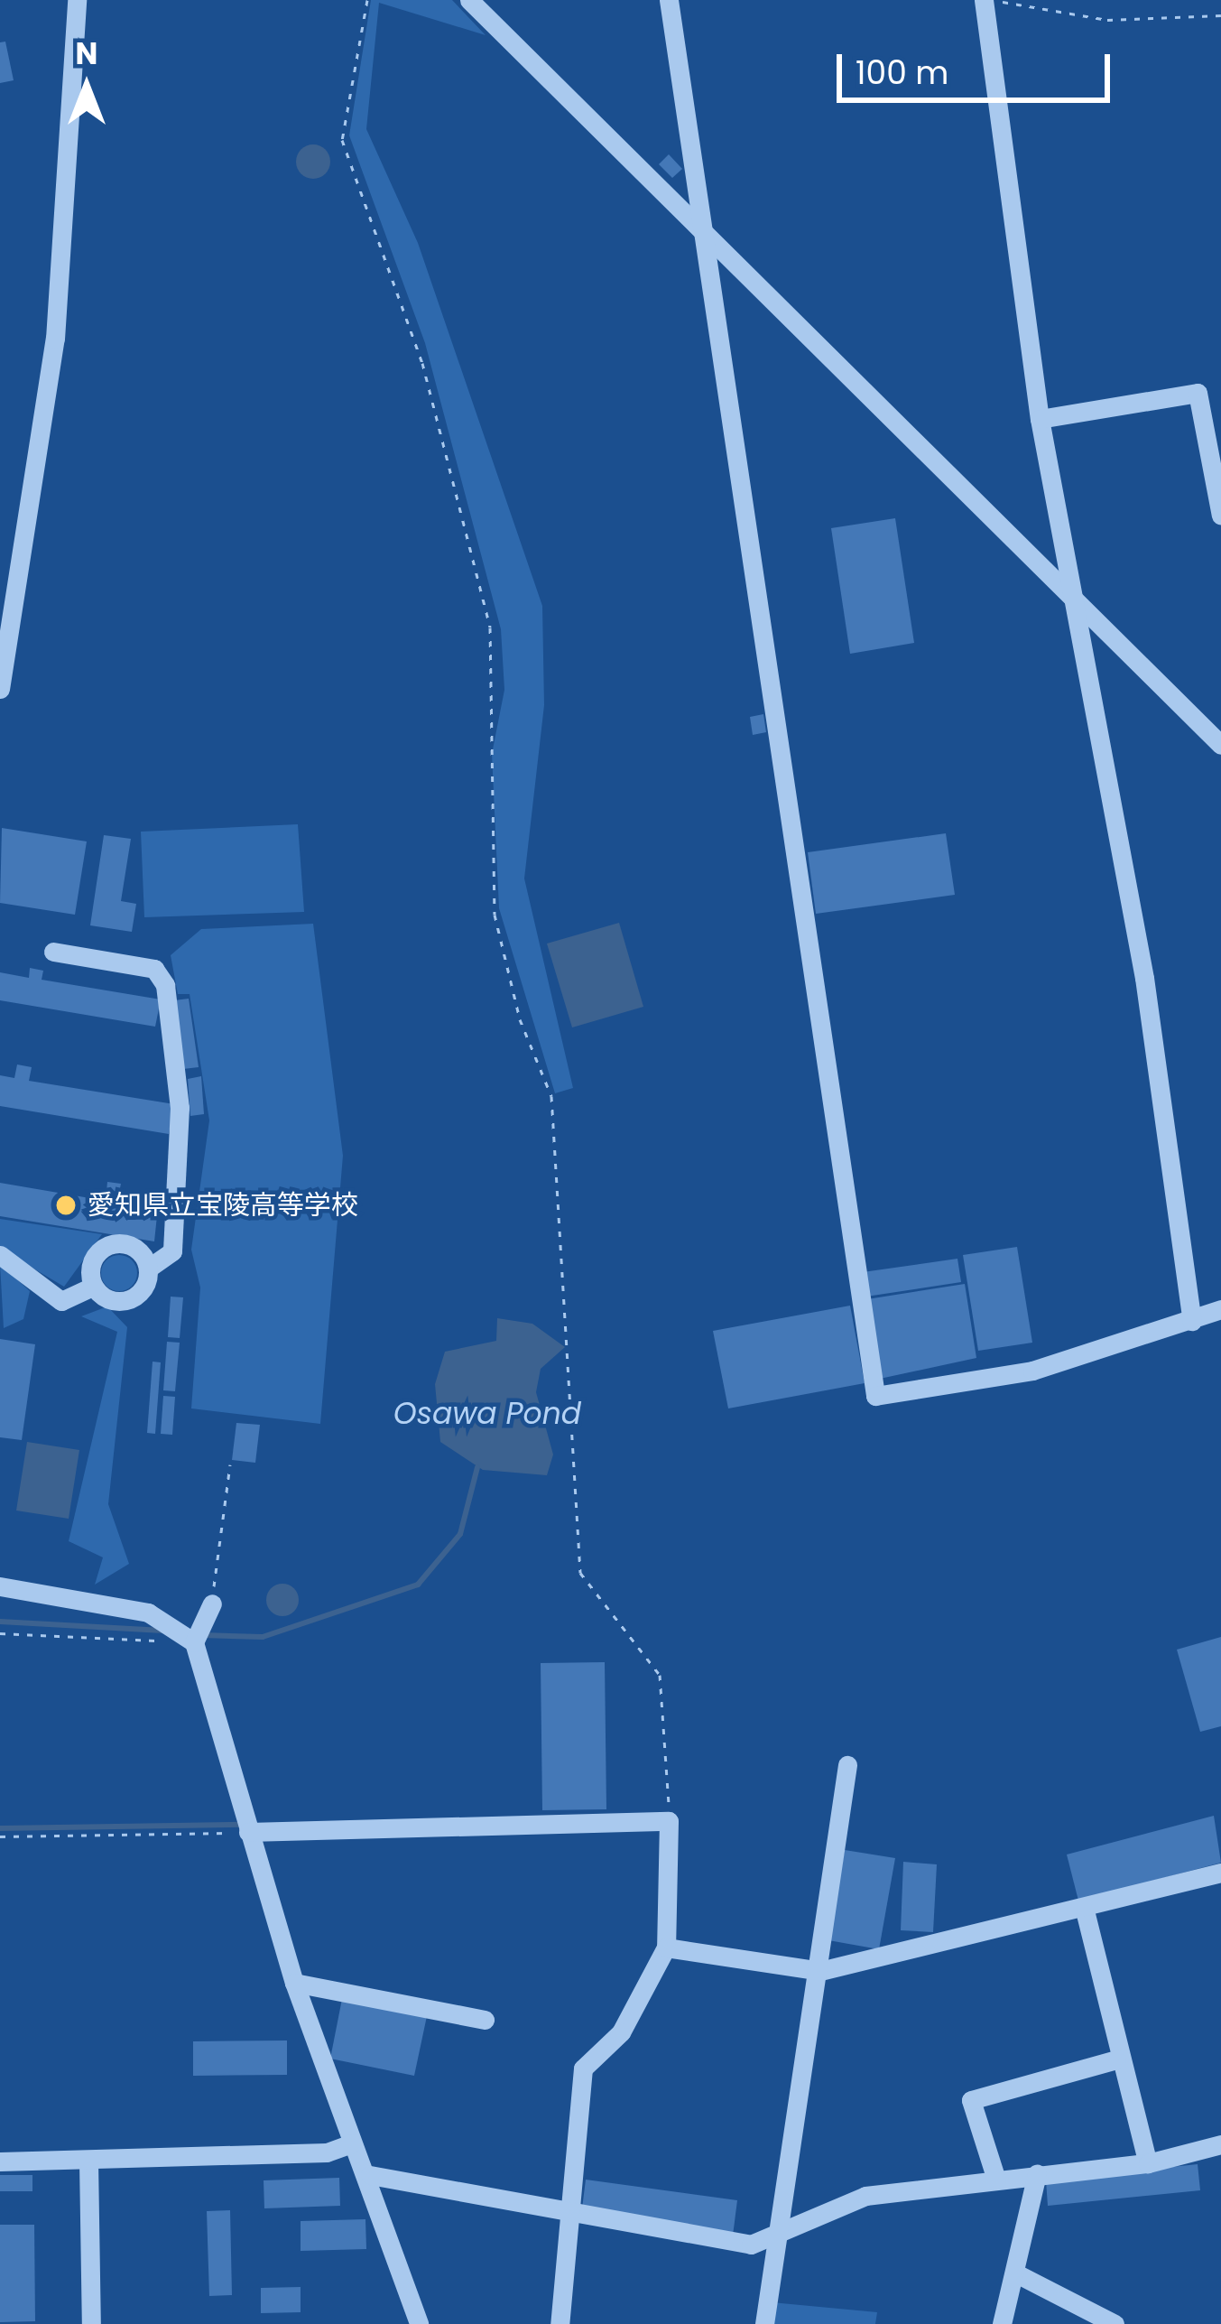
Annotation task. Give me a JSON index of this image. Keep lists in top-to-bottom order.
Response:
{
  "water": ["Osawa Pond"],
  "places": ["愛知県立宝陵高等学校"],
  "scale_bar": "100 m",
  "north": "top"
}
